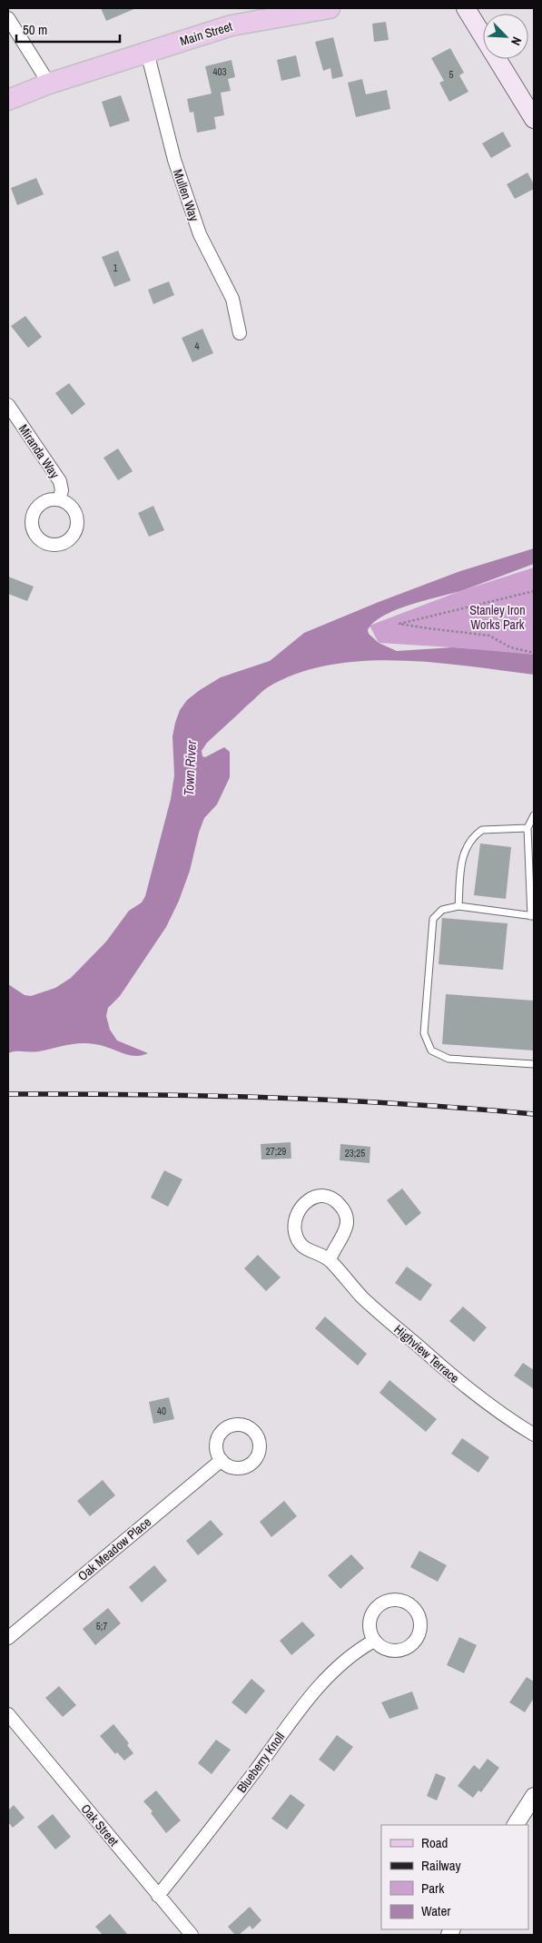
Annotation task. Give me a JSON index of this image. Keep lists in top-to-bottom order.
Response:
{
  "streets": {
    "main road": ["Main Street"],
    "street": [
      "Mullen Way",
      "Miranda Way",
      "Highview Terrace",
      "Oak Meadow Place",
      "Blueberry Knoll",
      "Oak Street"
    ]
  },
  "crossings": [
    ["Main Street", "Mullen Way"],
    ["Blueberry Knoll", "Oak Street"]
  ],
  "water": ["Town River"],
  "parks": ["Stanley Iron Works Park"],
  "house_numbers": [
    "403",
    "5",
    "1",
    "4",
    "27;29",
    "23;25",
    "40",
    "5;7"
  ],
  "legend": [
    "Road",
    "Railway",
    "Park",
    "Water"
  ],
  "scale_bar": "50 m",
  "north": "bottom right"
}
